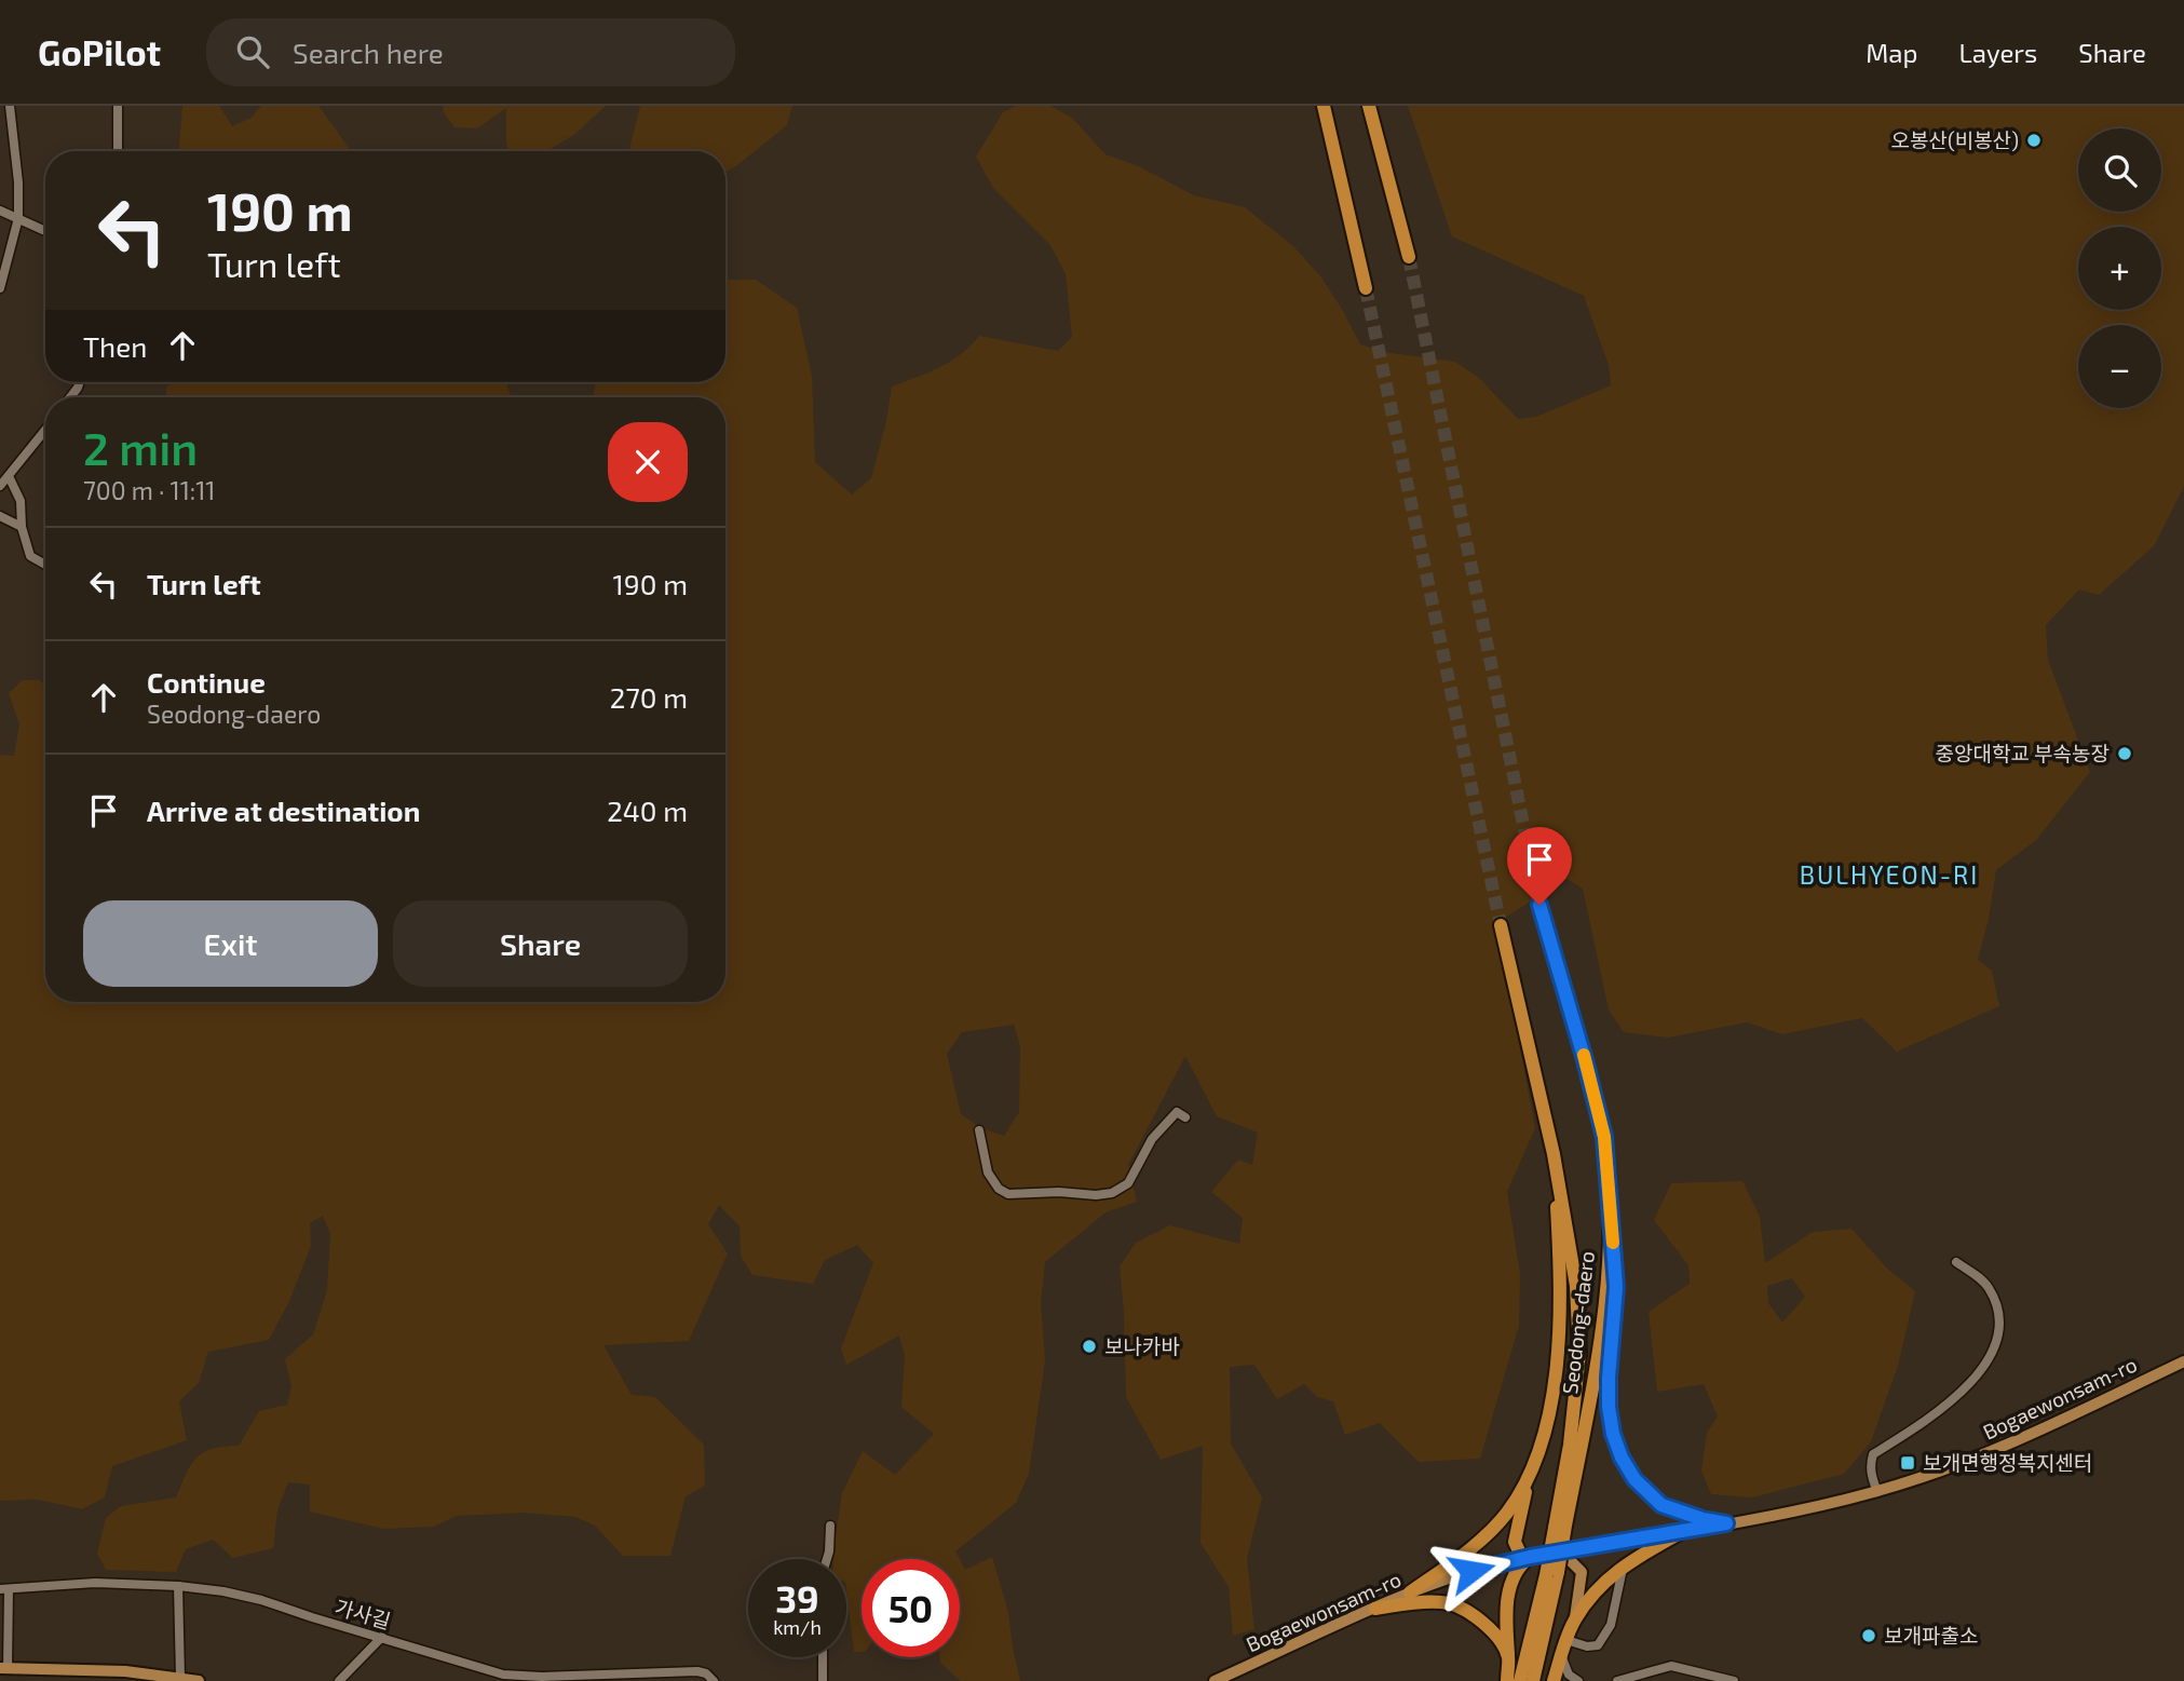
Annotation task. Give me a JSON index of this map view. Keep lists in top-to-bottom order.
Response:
{
  "streets": {
    "highway": ["Seodong-daero"],
    "main road": ["Bogaewonsam-ro"],
    "street": ["가사길"]
  },
  "districts": ["BULHYEON-RI"],
  "places": {
    "other": [
      "오봉산(비봉산)",
      "중앙대학교 부속농장",
      "보나카바",
      "보개파출소"
    ],
    "transit": ["보개면행정복지센터"]
  },
  "page": {
    "header": "GoPilot",
    "search": "Search here",
    "nav": ["Map", "Layers", "Share"],
    "map_buttons": ["+", "−"],
    "turn": ["190 m", "Turn left"],
    "then": "Then",
    "heading": ["2 min", "700 m · 11:11"],
    "list": [
      {
        "name": "Turn left",
        "value": "190 m"
      },
      {
        "name": "Continue",
        "note": "Seodong-daero",
        "value": "270 m"
      },
      {
        "name": "Arrive at destination",
        "value": "240 m"
      }
    ],
    "buttons": ["Exit", "Share"],
    "speed": "39 km/h",
    "limit": "50"
  }
}
